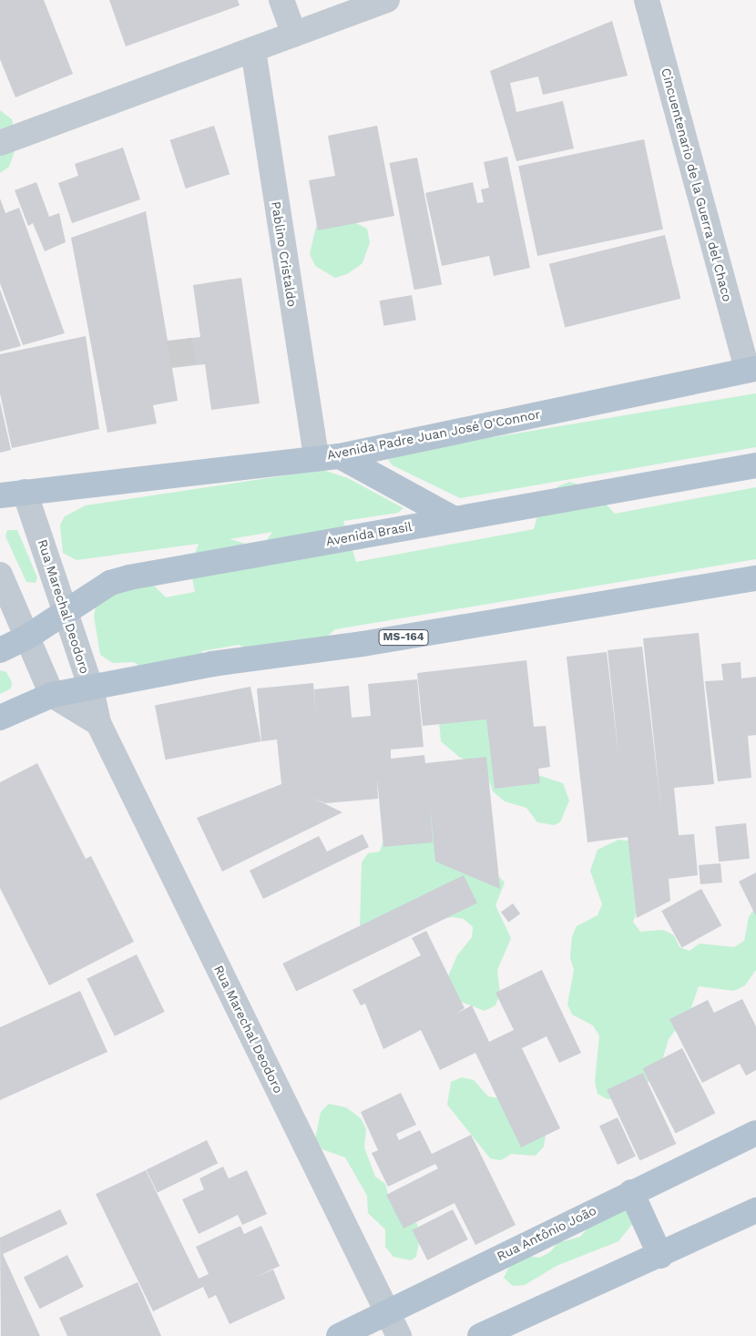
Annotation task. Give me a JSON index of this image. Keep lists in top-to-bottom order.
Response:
{
  "streets": {
    "main road": [
      "Avenida Padre Juan José O'Connor",
      "Avenida Brasil",
      "MS-164",
      "Rua Antônio João"
    ],
    "street": ["Cincuentenario de la Guerra del Chaco", "Pablino Cristaldo", "Rua Marechal Deodoro"]
  },
  "crossings": [
    ["Cincuentenario de la Guerra del Chaco", "Avenida Padre Juan José O'Connor"],
    ["Pablino Cristaldo", "Avenida Padre Juan José O'Connor"],
    ["Avenida Padre Juan José O'Connor", "Rua Marechal Deodoro"],
    ["Avenida Brasil", "Rua Marechal Deodoro"],
    ["Rua Marechal Deodoro", "MS-164"],
    ["Rua Marechal Deodoro", "Rua Antônio João"]
  ]
}
